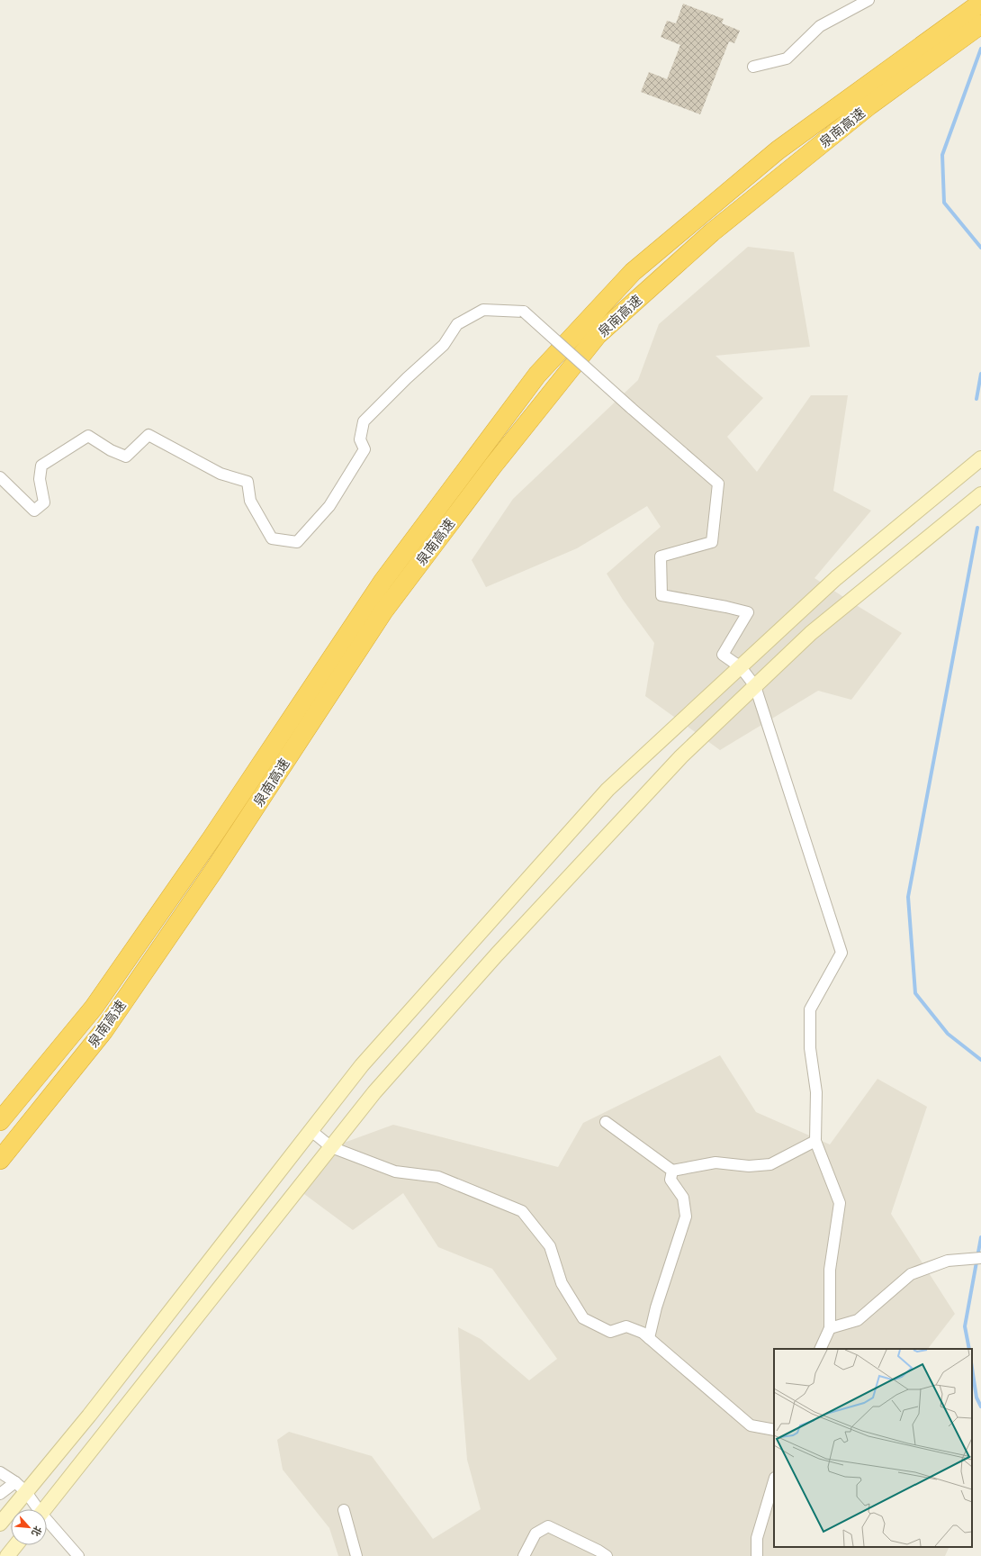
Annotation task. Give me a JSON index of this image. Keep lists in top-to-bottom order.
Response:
{
  "streets": {
    "highway": ["泉南高速"]
  },
  "north": "bottom right"
}
